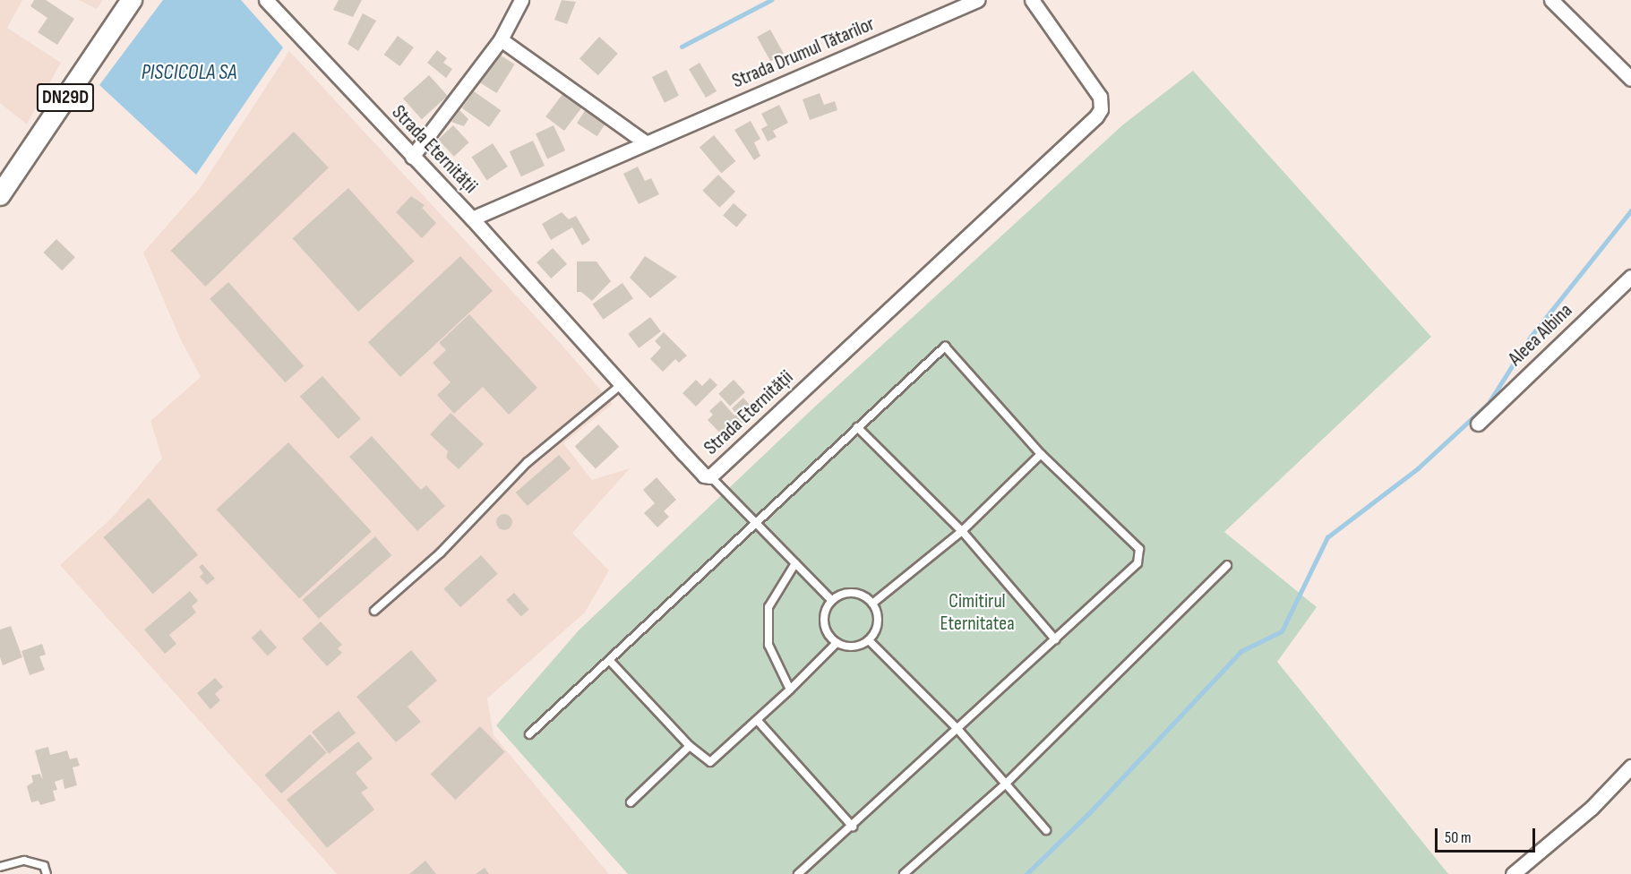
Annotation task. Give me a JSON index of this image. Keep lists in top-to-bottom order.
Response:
{
  "streets": {
    "main road": ["DN29D"],
    "street": ["Strada Drumul Tătarilor", "Strada Eternității", "Aleea Albina"]
  },
  "crossings": [
    ["Strada Drumul Tătarilor", "Strada Eternității"]
  ],
  "water": ["PISCICOLA SA"],
  "parks": ["Cimitirul Eternitatea"],
  "scale_bar": "50 m"
}
